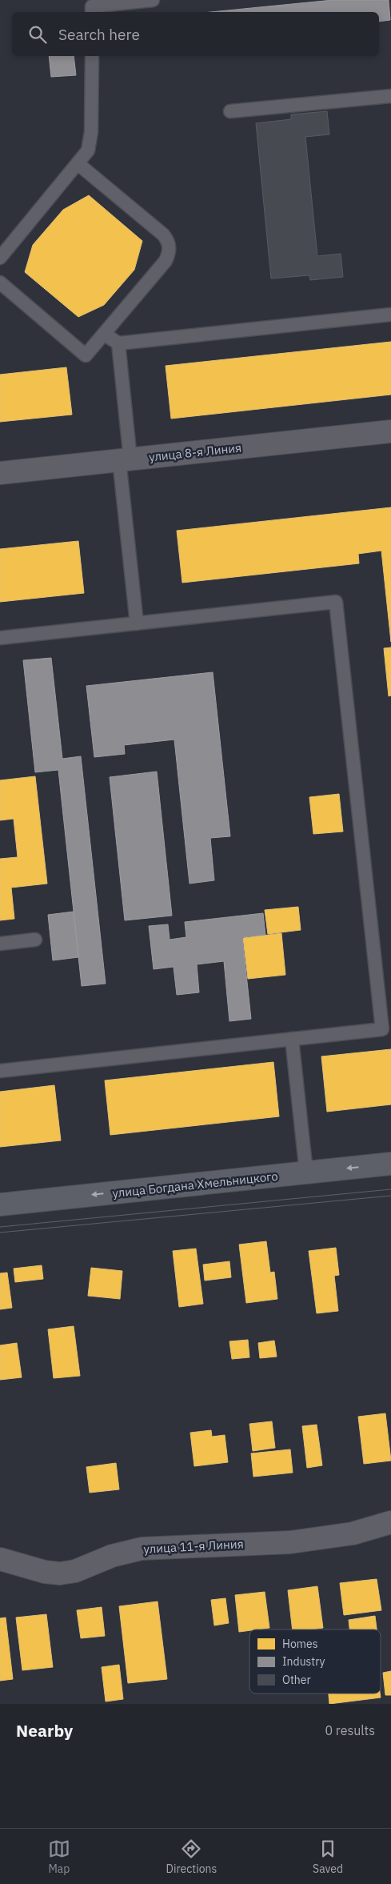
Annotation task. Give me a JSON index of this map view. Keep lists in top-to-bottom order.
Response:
{
  "streets": {
    "main road": ["улица Богдана Хмельницкого"],
    "street": ["улица 8-я Линия", "улица 11-я Линия"]
  },
  "one_way": ["улица Богдана Хмельницкого"],
  "legend": ["Homes", "Industry", "Other"],
  "page": {
    "search": "Search here",
    "heading": ["Nearby", "0 results"],
    "nav": ["Map", "Directions", "Saved"]
  }
}
